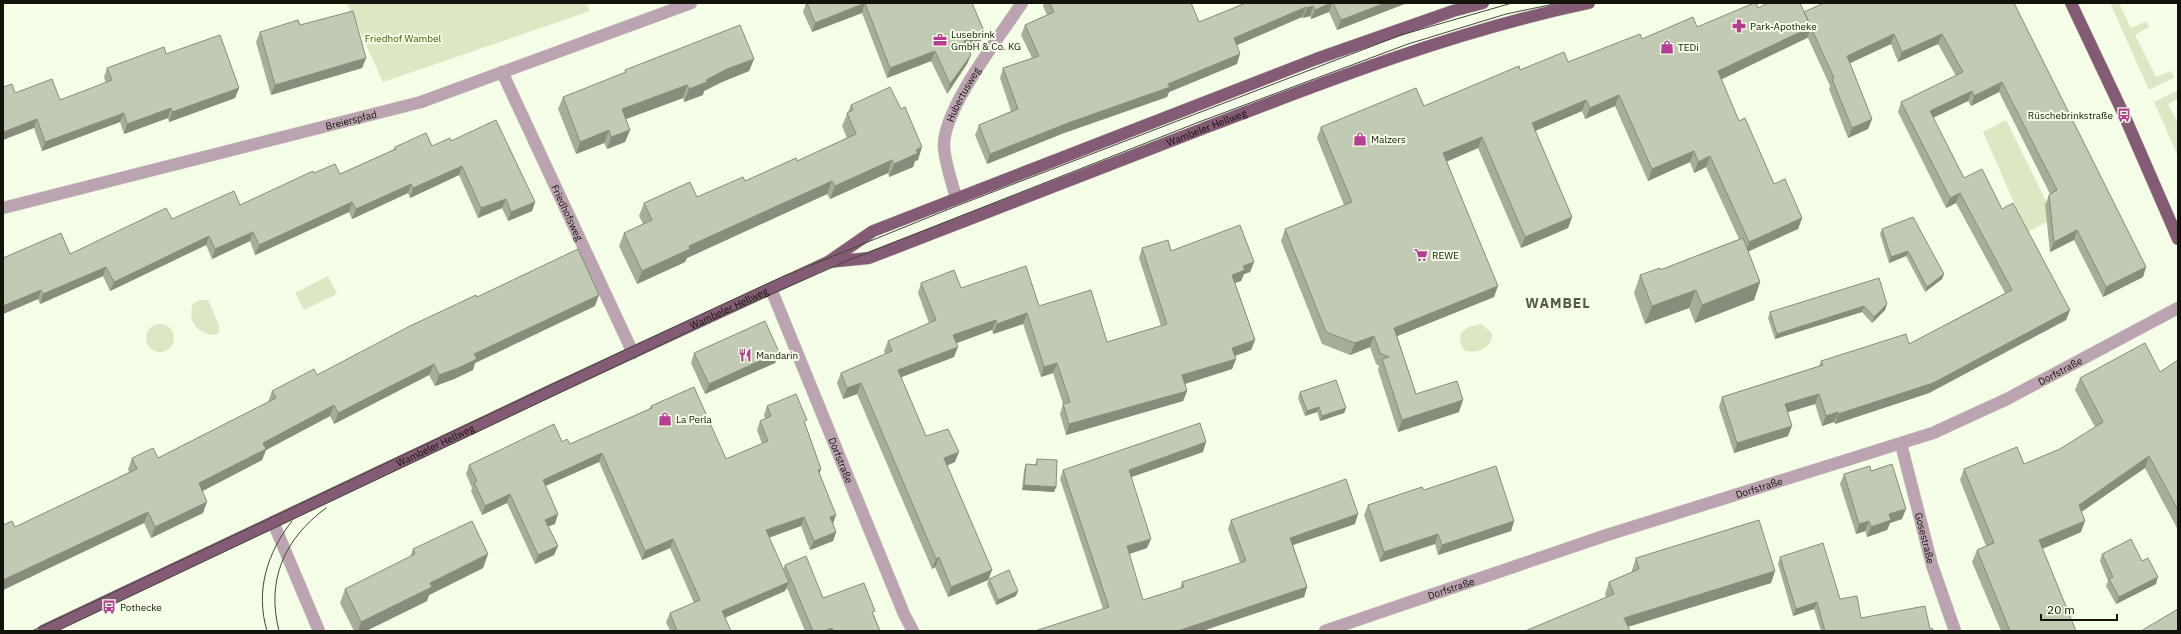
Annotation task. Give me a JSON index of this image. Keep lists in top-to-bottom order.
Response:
{
  "streets": {
    "main road": ["Wambeler Hellweg"],
    "street": [
      "Hubertusweg",
      "Breierspfad",
      "Friedhofsweg",
      "Dorfstraße",
      "Gosestraße"
    ]
  },
  "crossings": [
    ["Hubertusweg", "Wambeler Hellweg"],
    ["Breierspfad", "Friedhofsweg"],
    ["Wambeler Hellweg", "Friedhofsweg"],
    ["Wambeler Hellweg", "Dorfstraße"],
    ["Dorfstraße", "Gosestraße"]
  ],
  "districts": ["WAMBEL"],
  "parks": ["Friedhof Wambel"],
  "places": {
    "pharmacy": ["Park-Apotheke"],
    "office": ["Lusebrink GmbH & Co. KG"],
    "shop": ["TEDi", "Malzers", "La Perla"],
    "bus stop": ["Rüschebrinkstraße", "Pothecke"],
    "supermarket": ["REWE"],
    "restaurant": ["Mandarin"]
  },
  "scale_bar": "20 m"
}
